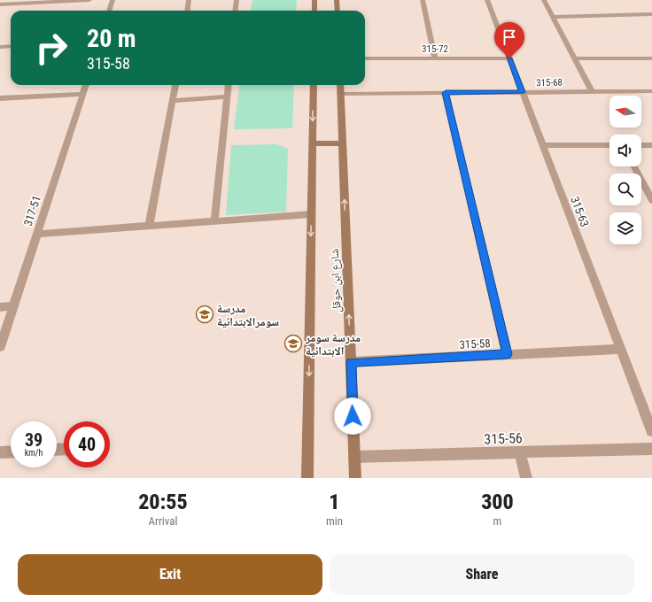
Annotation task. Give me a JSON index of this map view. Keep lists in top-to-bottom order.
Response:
{
  "streets": {
    "street": [
      "315-72",
      "315-68",
      "317-51",
      "315-63",
      "شارع ابن حوقل",
      "315-58",
      "315-56"
    ]
  },
  "crossings": [
    ["315-72", "315-63"],
    ["315-68", "315-63"],
    ["315-68", "شارع ابن حوقل"],
    ["315-63", "315-58"],
    ["شارع ابن حوقل", "315-58"],
    ["شارع ابن حوقل", "315-56"]
  ],
  "places": {
    "school or university": ["مدرسة سومرالابتدائية", "مدرسة سومر الابتدائية"]
  },
  "north": "left",
  "page": {
    "turn": ["20 m", "315-58"],
    "speed": "39 km/h",
    "limit": "40",
    "eta": [
      "20:55",
      "Arrival",
      "1",
      "min",
      "300",
      "m"
    ],
    "buttons": ["Exit", "Share"]
  }
}
